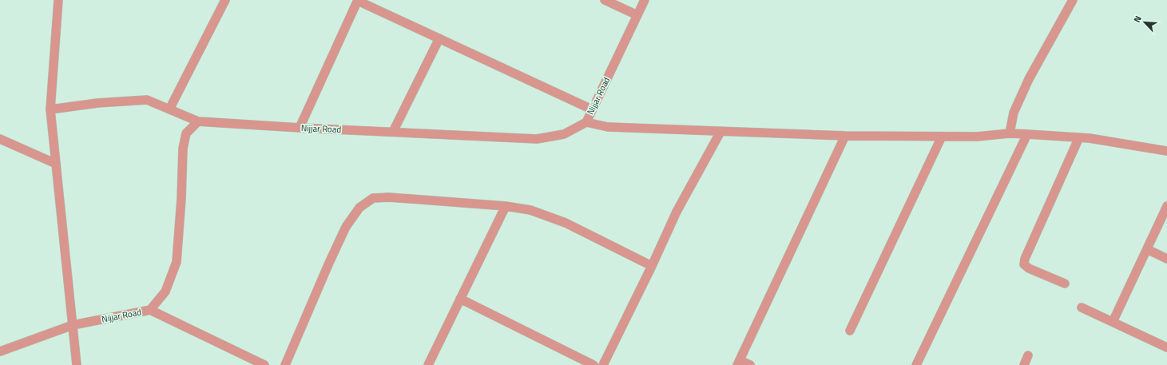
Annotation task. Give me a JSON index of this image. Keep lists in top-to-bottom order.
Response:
{
  "streets": {
    "street": ["Nijjar Road"]
  },
  "north": "top left"
}
